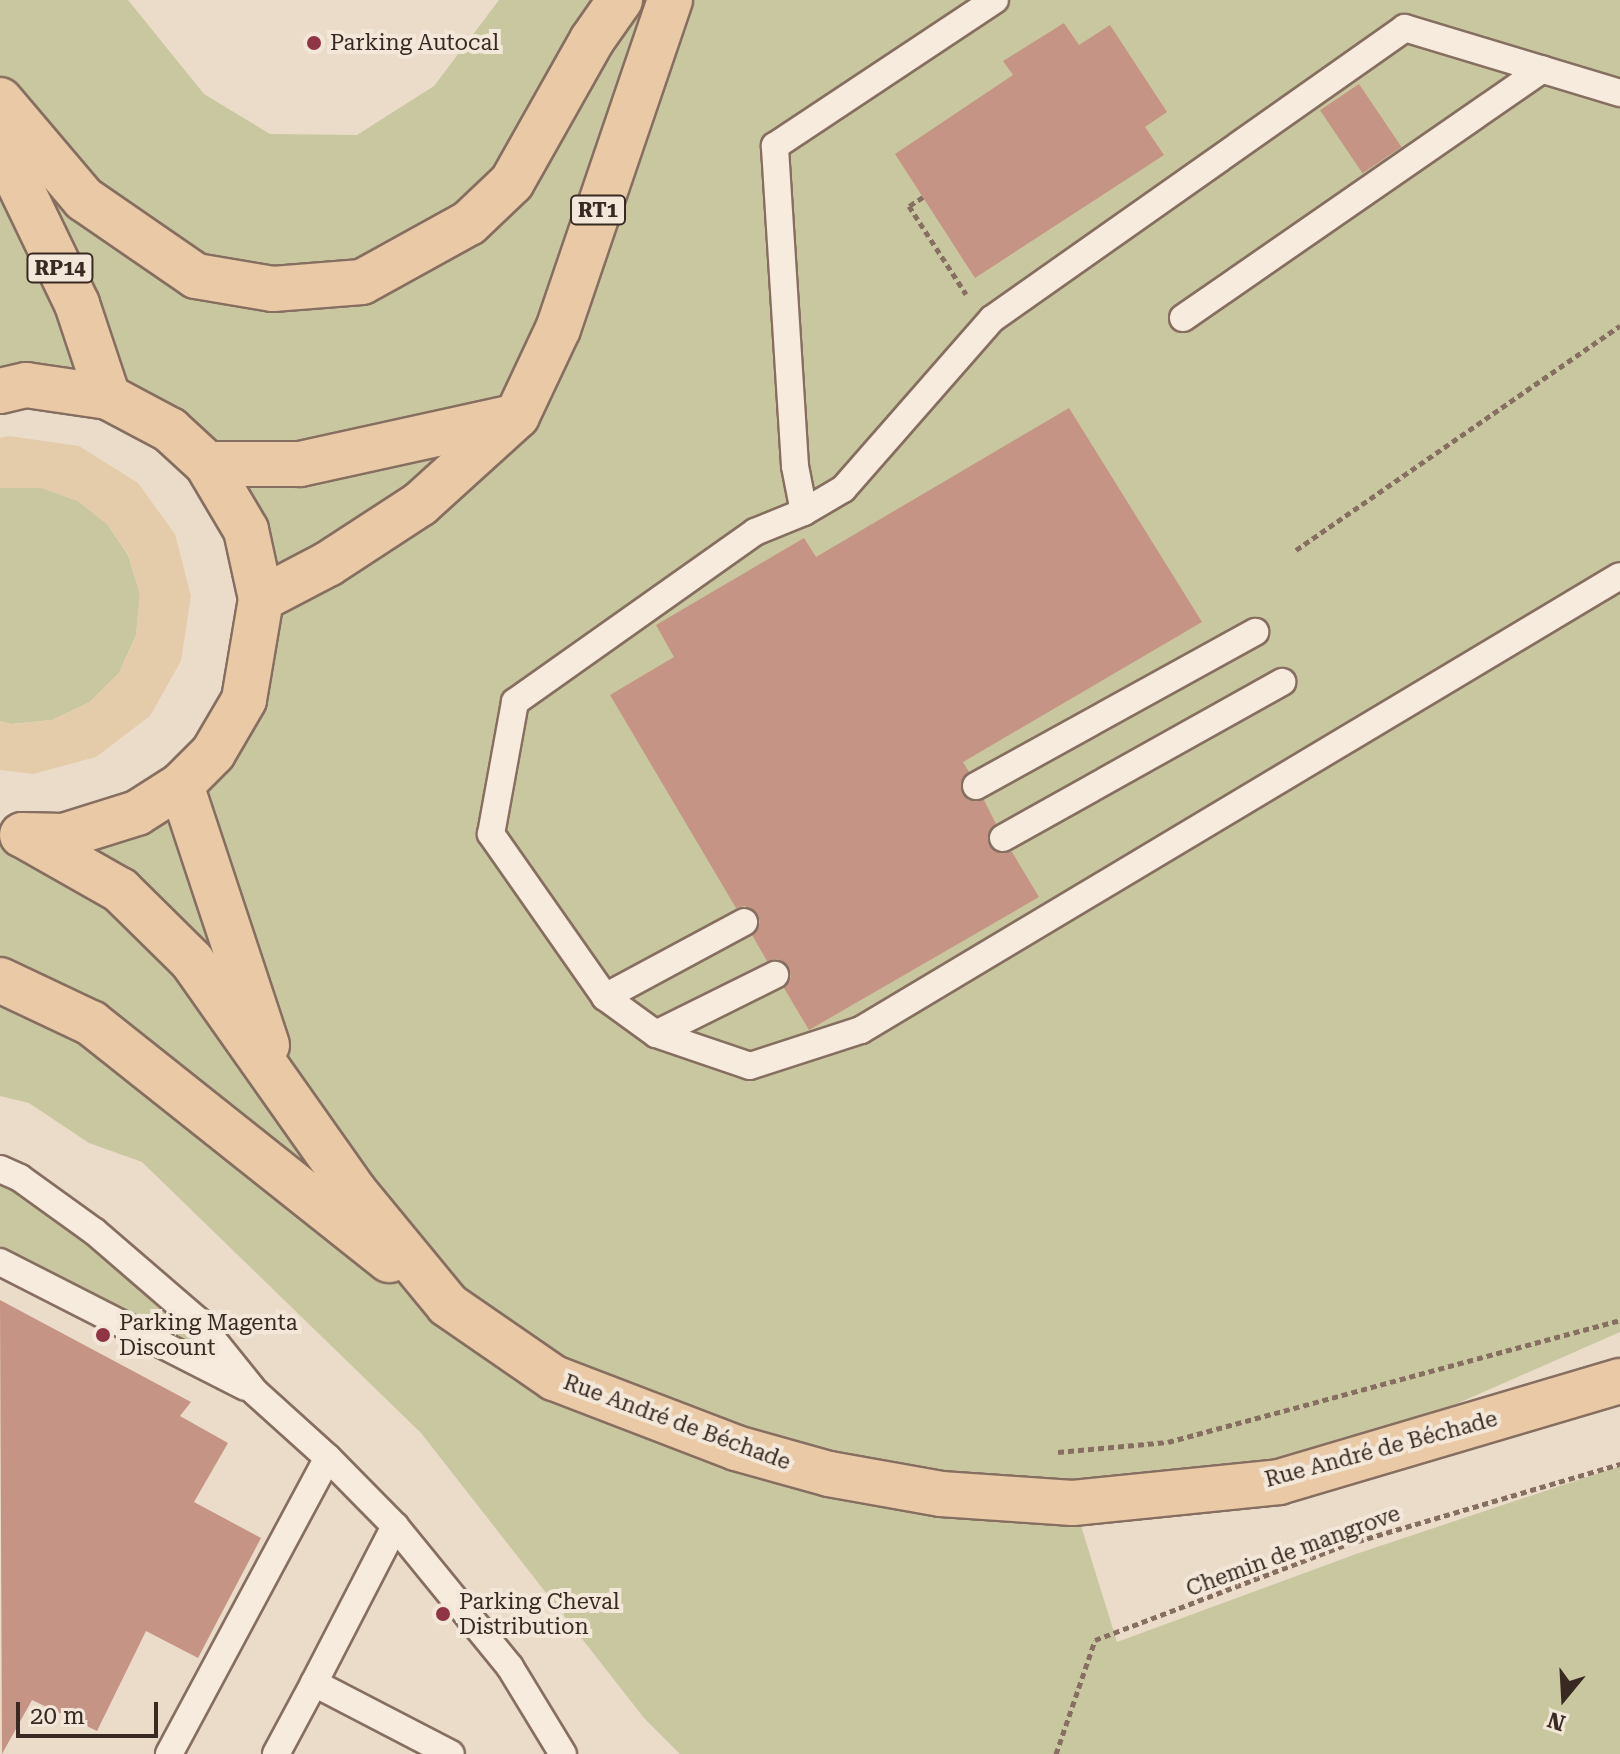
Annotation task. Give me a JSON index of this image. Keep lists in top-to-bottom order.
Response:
{
  "streets": {
    "main road": ["RT1", "RP14", "Rue André de Béchade"],
    "path": ["Chemin de mangrove"]
  },
  "places": ["Parking Autocal", "Parking Magenta Discount", "Parking Cheval Distribution"],
  "scale_bar": "20 m",
  "north": "bottom"
}
